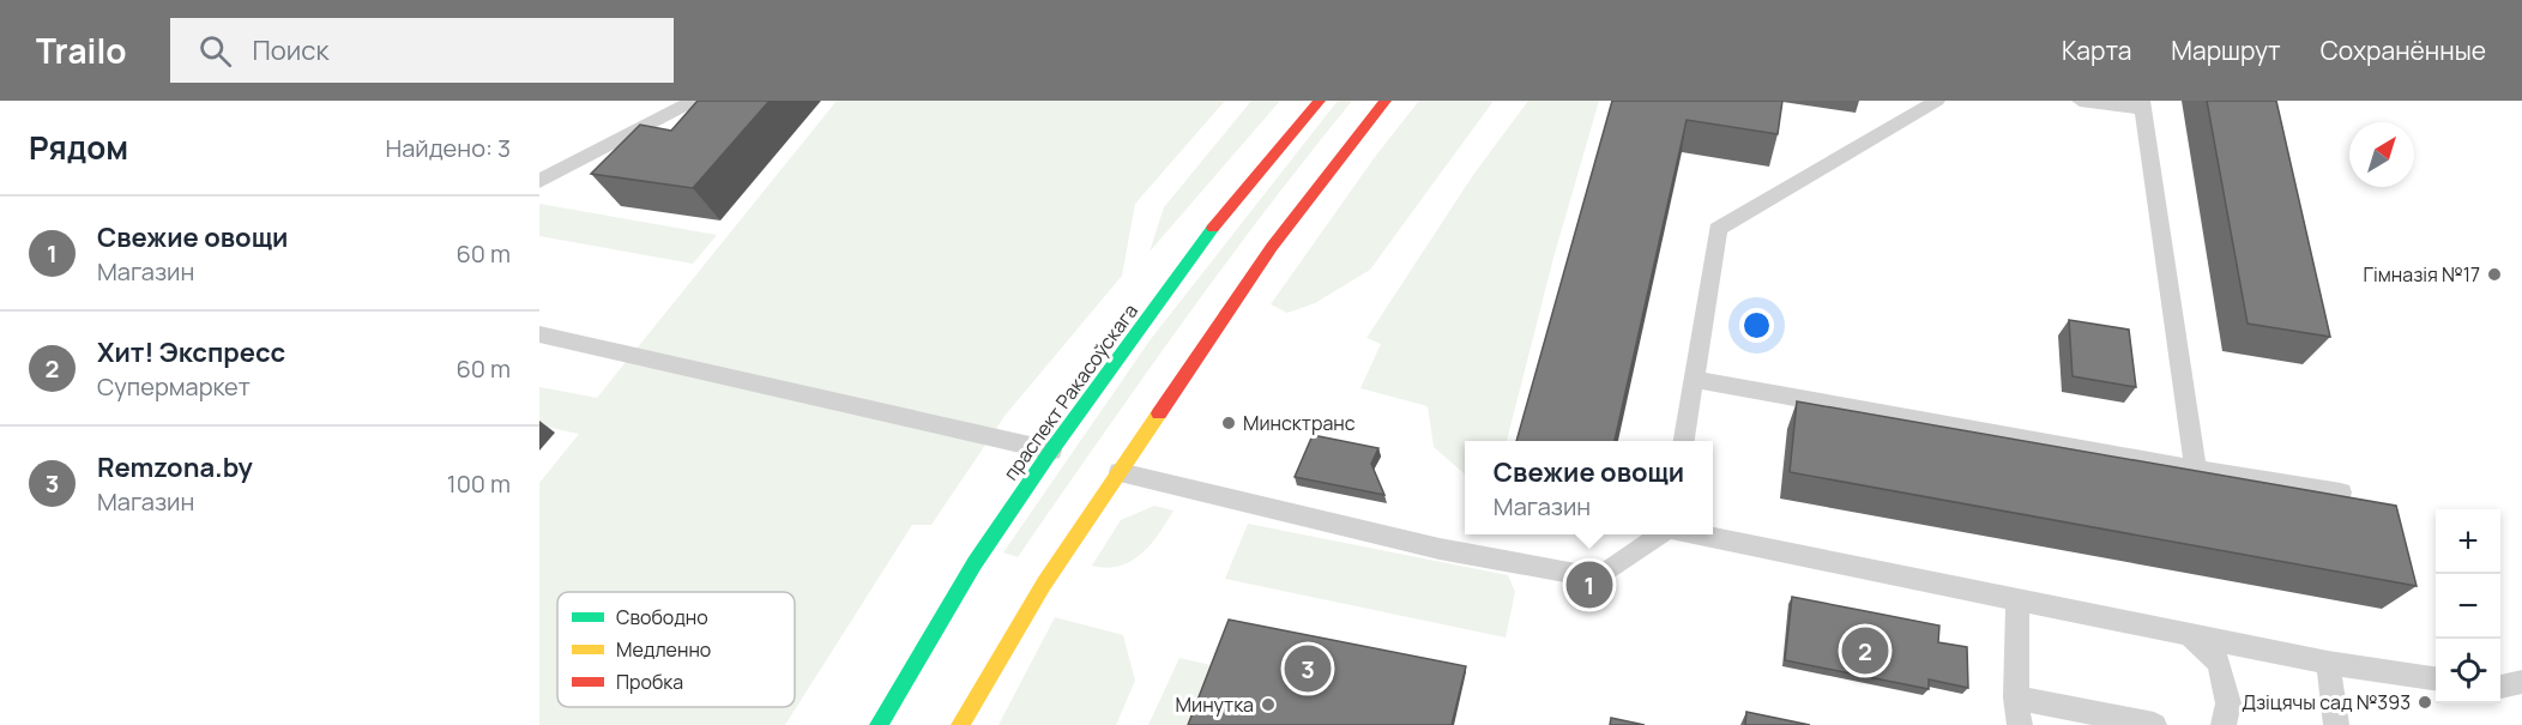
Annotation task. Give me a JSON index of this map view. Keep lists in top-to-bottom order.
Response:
{
  "streets": {
    "main road": ["праспект Ракасоўскага"]
  },
  "places": [
    "Гімназія №17",
    "Минсктранс",
    "Дзіцячы сад №393",
    "Минутка"
  ],
  "legend": ["Свободно", "Медленно", "Пробка"],
  "north": "top right",
  "page": {
    "header": "Trailo",
    "search": "Поиск",
    "nav": ["Карта", "Маршрут", "Сохранённые"],
    "heading": ["Рядом", "Найдено: 3"],
    "list": [
      {
        "mark": "1",
        "name": "Свежие овощи",
        "note": "Магазин",
        "value": "60 m"
      },
      {
        "mark": "2",
        "name": "Хит! Экспресс",
        "note": "Супермаркет",
        "value": "60 m"
      },
      {
        "mark": "3",
        "name": "Remzona.by",
        "note": "Магазин",
        "value": "100 m"
      }
    ],
    "popup": ["Свежие овощи", "Магазин"],
    "map_buttons": ["+", "−"],
    "pins": ["1", "2", "3"]
  }
}
